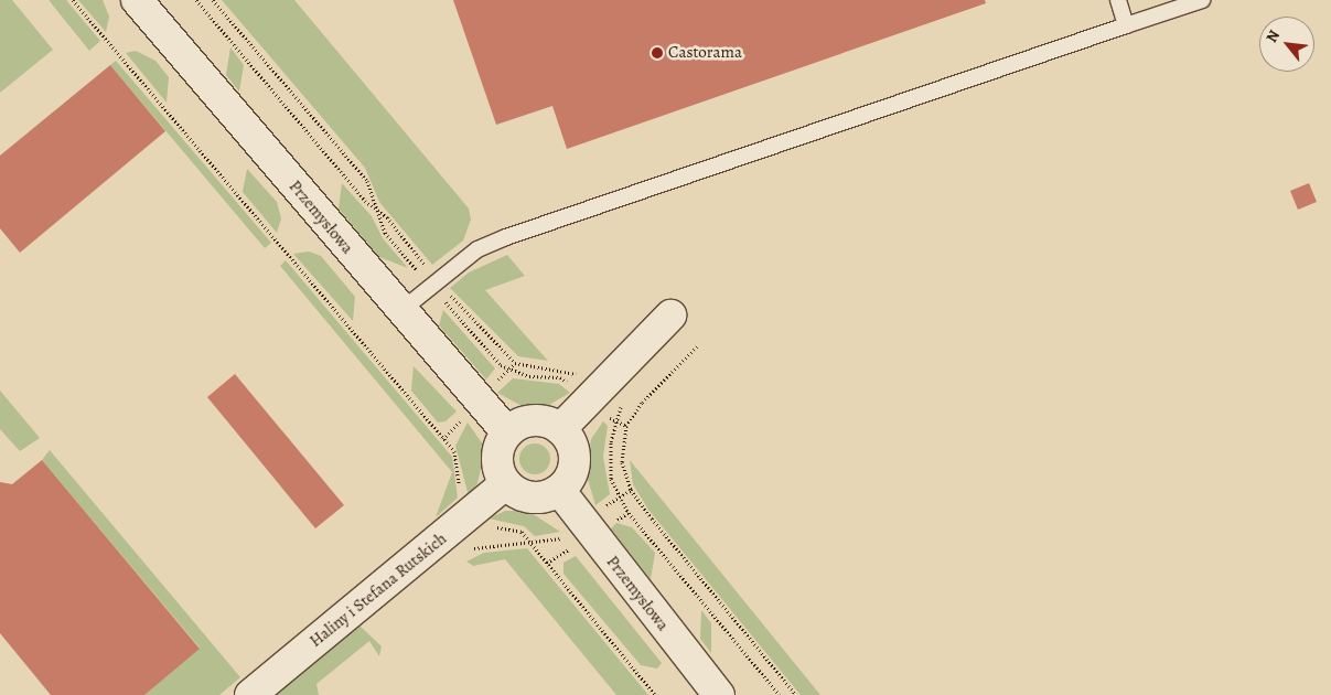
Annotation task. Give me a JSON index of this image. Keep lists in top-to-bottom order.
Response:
{
  "streets": {
    "street": ["Przemysłowa", "Haliny i Stefana Rutskich"]
  },
  "crossings": [
    ["Przemysłowa", "Haliny i Stefana Rutskich"]
  ],
  "places": ["Castorama"],
  "north": "top left"
}
